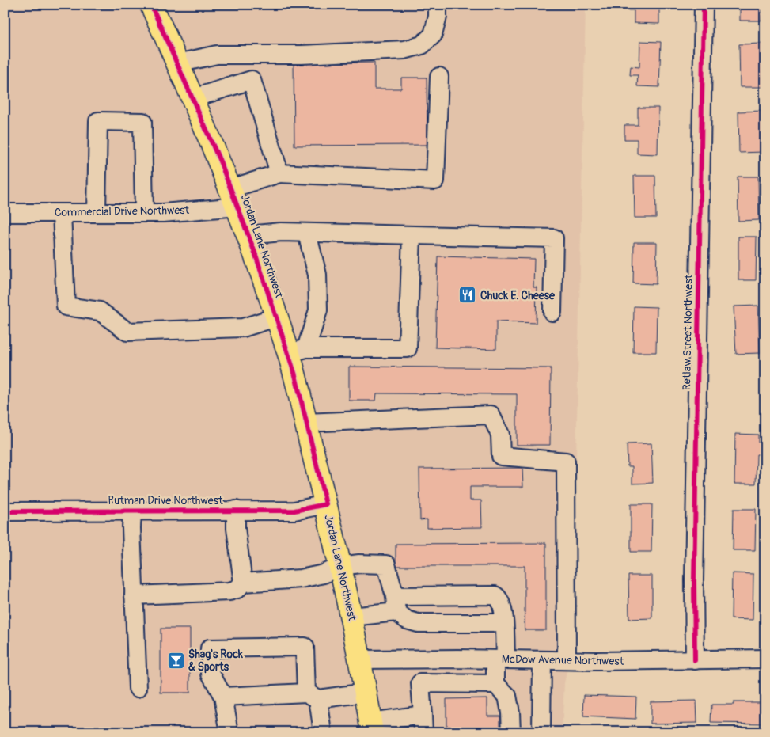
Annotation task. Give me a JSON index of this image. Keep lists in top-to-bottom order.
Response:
{
  "streets": {
    "main road": ["Jordan Lane Northwest"],
    "street": [
      "Commercial Drive Northwest",
      "Retlaw Street Northwest",
      "Putman Drive Northwest",
      "McDow Avenue Northwest"
    ]
  },
  "crossings": [
    ["Commercial Drive Northwest", "Jordan Lane Northwest"],
    ["Jordan Lane Northwest", "Putman Drive Northwest"],
    ["Jordan Lane Northwest", "McDow Avenue Northwest"],
    ["Retlaw Street Northwest", "McDow Avenue Northwest"]
  ],
  "places": {
    "restaurant": ["Chuck E. Cheese"],
    "bar": ["Shag's Rock & Sports"]
  }
}
